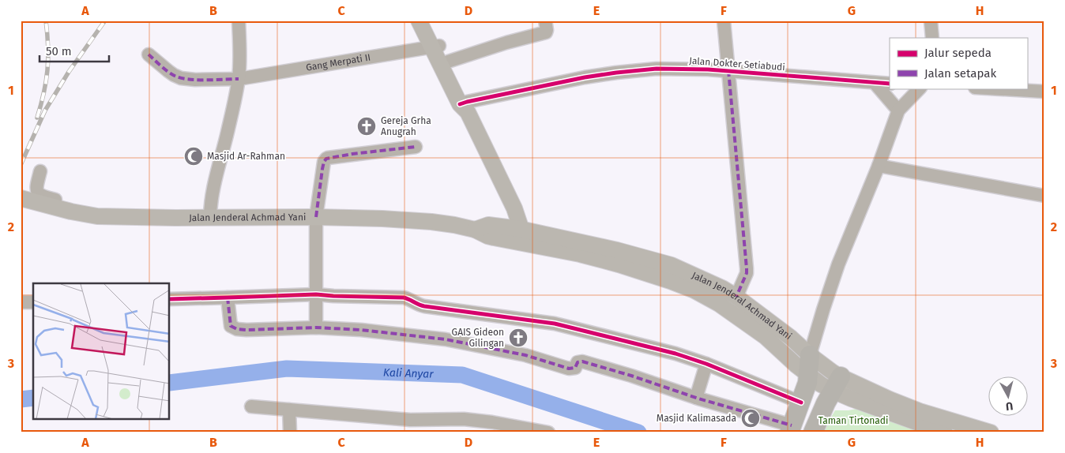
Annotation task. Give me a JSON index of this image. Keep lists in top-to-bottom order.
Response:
{
  "streets": {
    "main road": ["Jalan Jenderal Achmad Yani"],
    "street": ["Gang Merpati II", "Jalan Dokter Setiabudi"]
  },
  "water": ["Kali Anyar"],
  "parks": ["Taman Tirtonadi"],
  "places": {
    "church": ["Gereja Grha Anugrah", "GAIS Gideon Gilingan"],
    "mosque": ["Masjid Ar-Rahman", "Masjid Kalimasada"]
  },
  "legend": ["Jalur sepeda", "Jalan setapak"],
  "scale_bar": "50 m",
  "north": "bottom",
  "grid": {
    "columns": [
      "A",
      "B",
      "C",
      "D",
      "E",
      "F",
      "G",
      "H"
    ],
    "rows": ["1", "2", "3"]
  }
}
